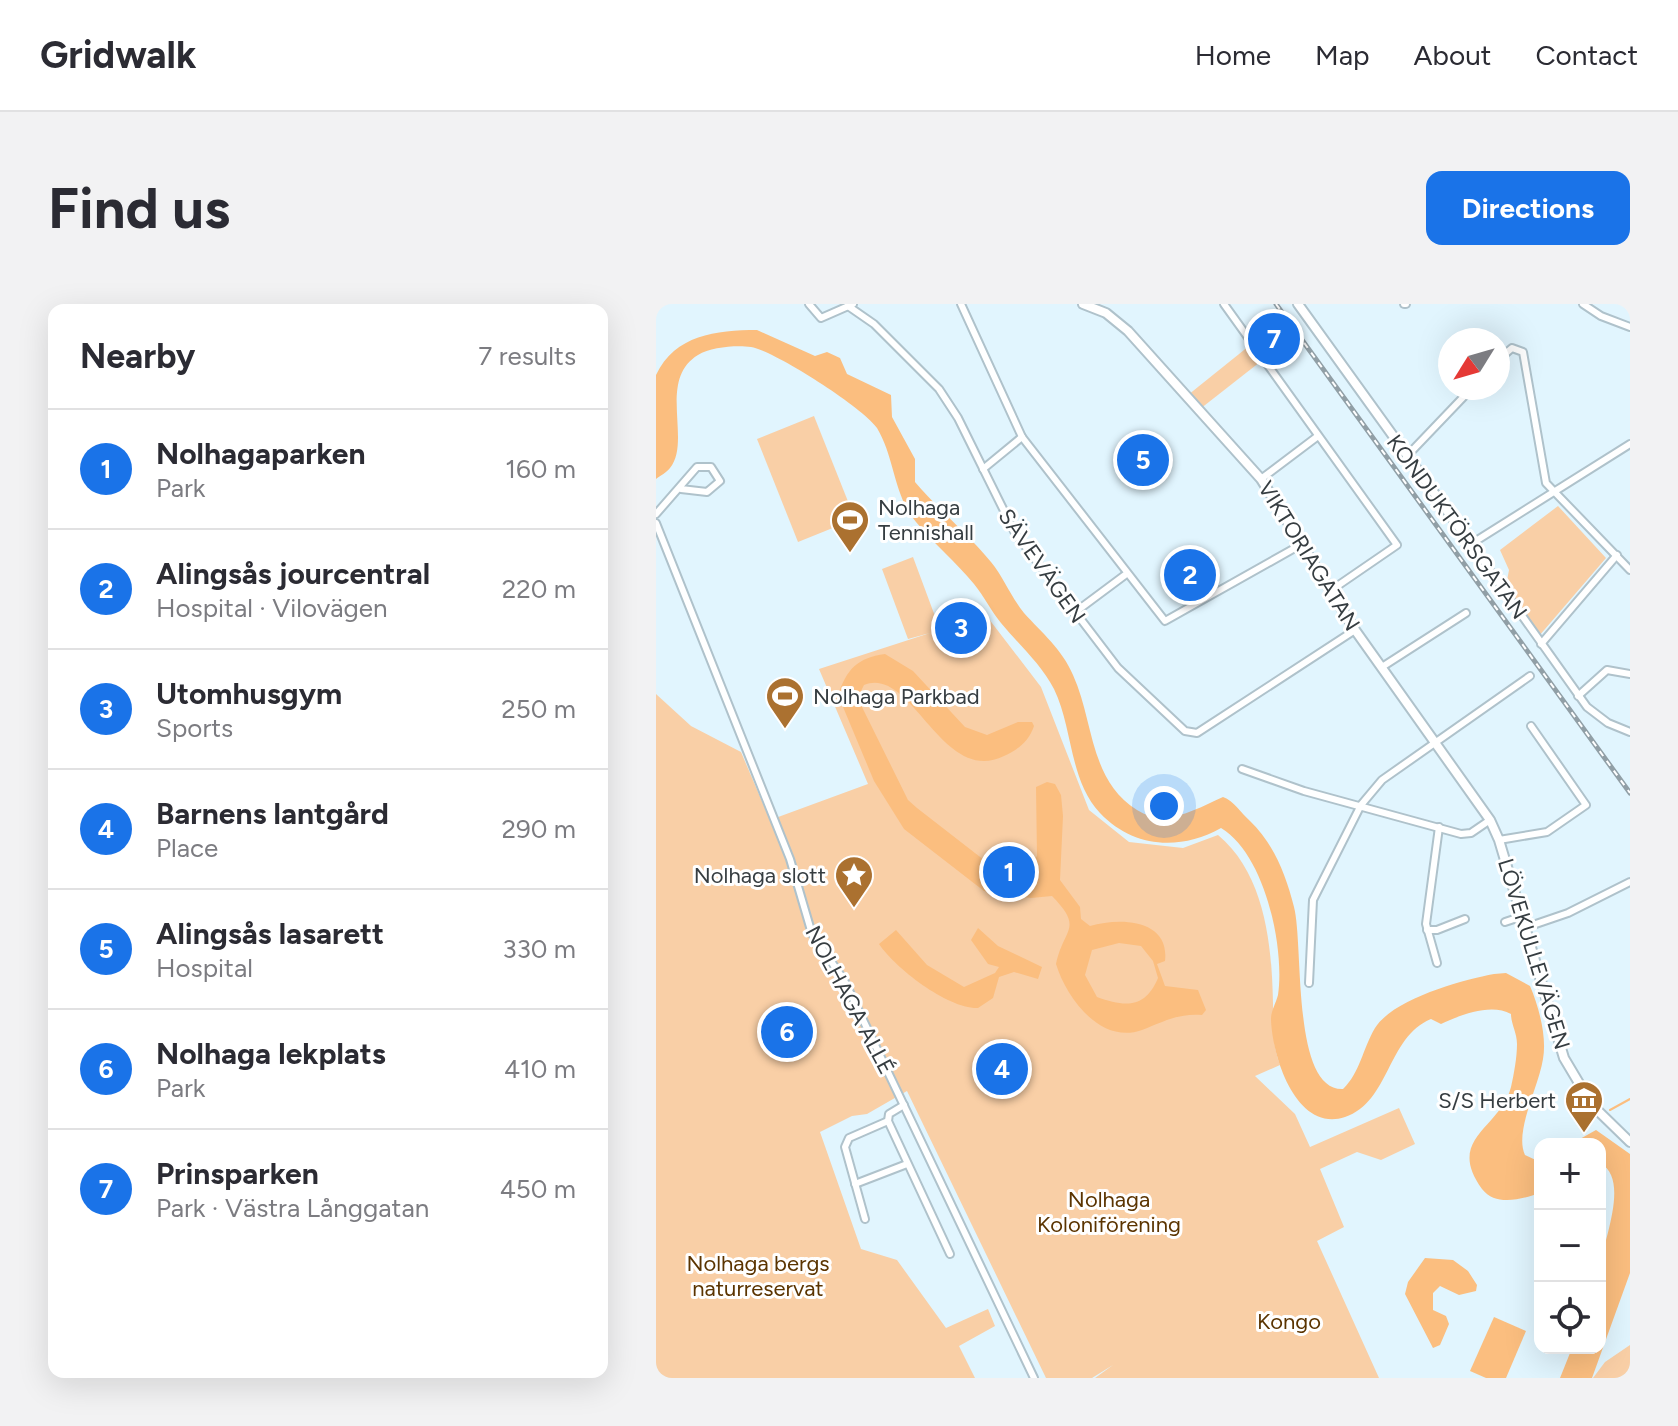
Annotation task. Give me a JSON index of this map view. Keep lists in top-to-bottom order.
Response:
{
  "streets": {
    "street": [
      "KONDUKTÖRSGATAN",
      "VIKTORIAGATAN",
      "SÄVEVÄGEN",
      "LÖVEKULLEVÄGEN",
      "NOLHAGA ALLÉ"
    ]
  },
  "crossings": [
    ["VIKTORIAGATAN", "SÄVEVÄGEN"],
    ["VIKTORIAGATAN", "LÖVEKULLEVÄGEN"]
  ],
  "parks": ["Nolhaga Koloniförening", "Nolhaga bergs naturreservat", "Kongo"],
  "places": {
    "sports": ["Nolhaga Tennishall", "Nolhaga Parkbad"],
    "place": ["Nolhaga slott"],
    "museum": ["S/S Herbert"]
  },
  "north": "bottom left",
  "page": {
    "header": "Gridwalk",
    "nav": [
      "Home",
      "Map",
      "About",
      "Contact"
    ],
    "buttons": "Directions",
    "title": "Find us",
    "heading": ["Nearby", "7 results"],
    "pins": [
      "7",
      "5",
      "2",
      "3",
      "1",
      "6",
      "4"
    ],
    "list": [
      {
        "mark": "1",
        "name": "Nolhagaparken",
        "note": "Park",
        "value": "160 m"
      },
      {
        "mark": "2",
        "name": "Alingsås jourcentral",
        "note": "Hospital · Vilovägen",
        "value": "220 m"
      },
      {
        "mark": "3",
        "name": "Utomhusgym",
        "note": "Sports",
        "value": "250 m"
      },
      {
        "mark": "4",
        "name": "Barnens lantgård",
        "note": "Place",
        "value": "290 m"
      },
      {
        "mark": "5",
        "name": "Alingsås lasarett",
        "note": "Hospital",
        "value": "330 m"
      },
      {
        "mark": "6",
        "name": "Nolhaga lekplats",
        "note": "Park",
        "value": "410 m"
      },
      {
        "mark": "7",
        "name": "Prinsparken",
        "note": "Park · Västra Långgatan",
        "value": "450 m"
      }
    ],
    "map_buttons": ["+", "−"]
  }
}
